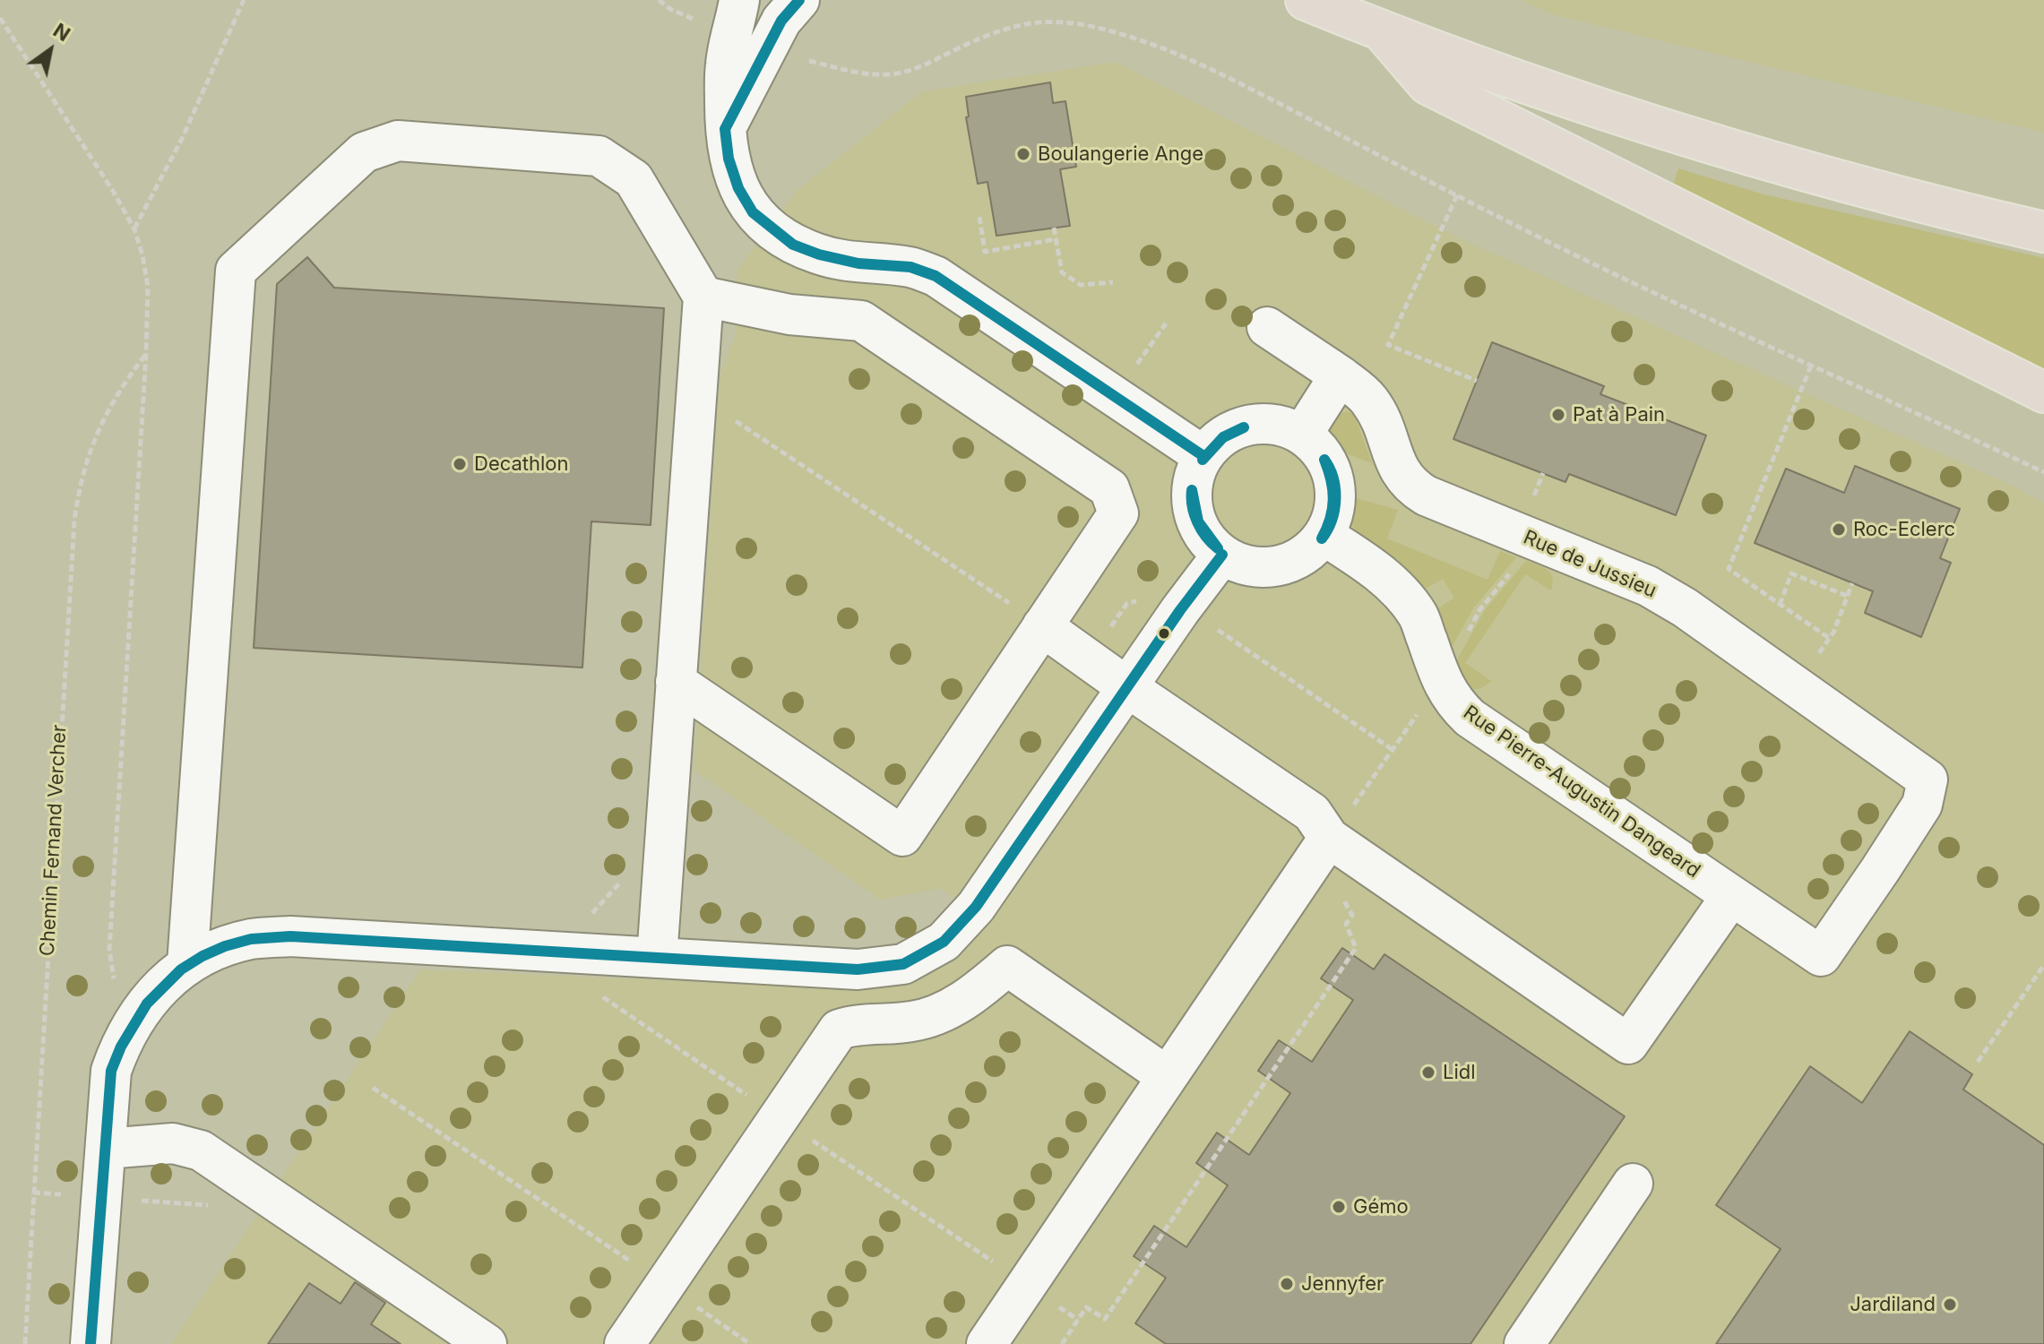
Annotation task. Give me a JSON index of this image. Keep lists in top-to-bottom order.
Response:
{
  "streets": {
    "street": ["Rue de Jussieu", "Rue Pierre-Augustin Dangeard"],
    "path": ["Chemin Fernand Vercher"]
  },
  "crossings": [
    ["Rue de Jussieu", "Rue Pierre-Augustin Dangeard"]
  ],
  "places": [
    "Boulangerie Ange",
    "Pat à Pain",
    "Decathlon",
    "Roc-Eclerc",
    "Lidl",
    "Gémo",
    "Jennyfer",
    "Jardiland"
  ],
  "north": "top right"
}
